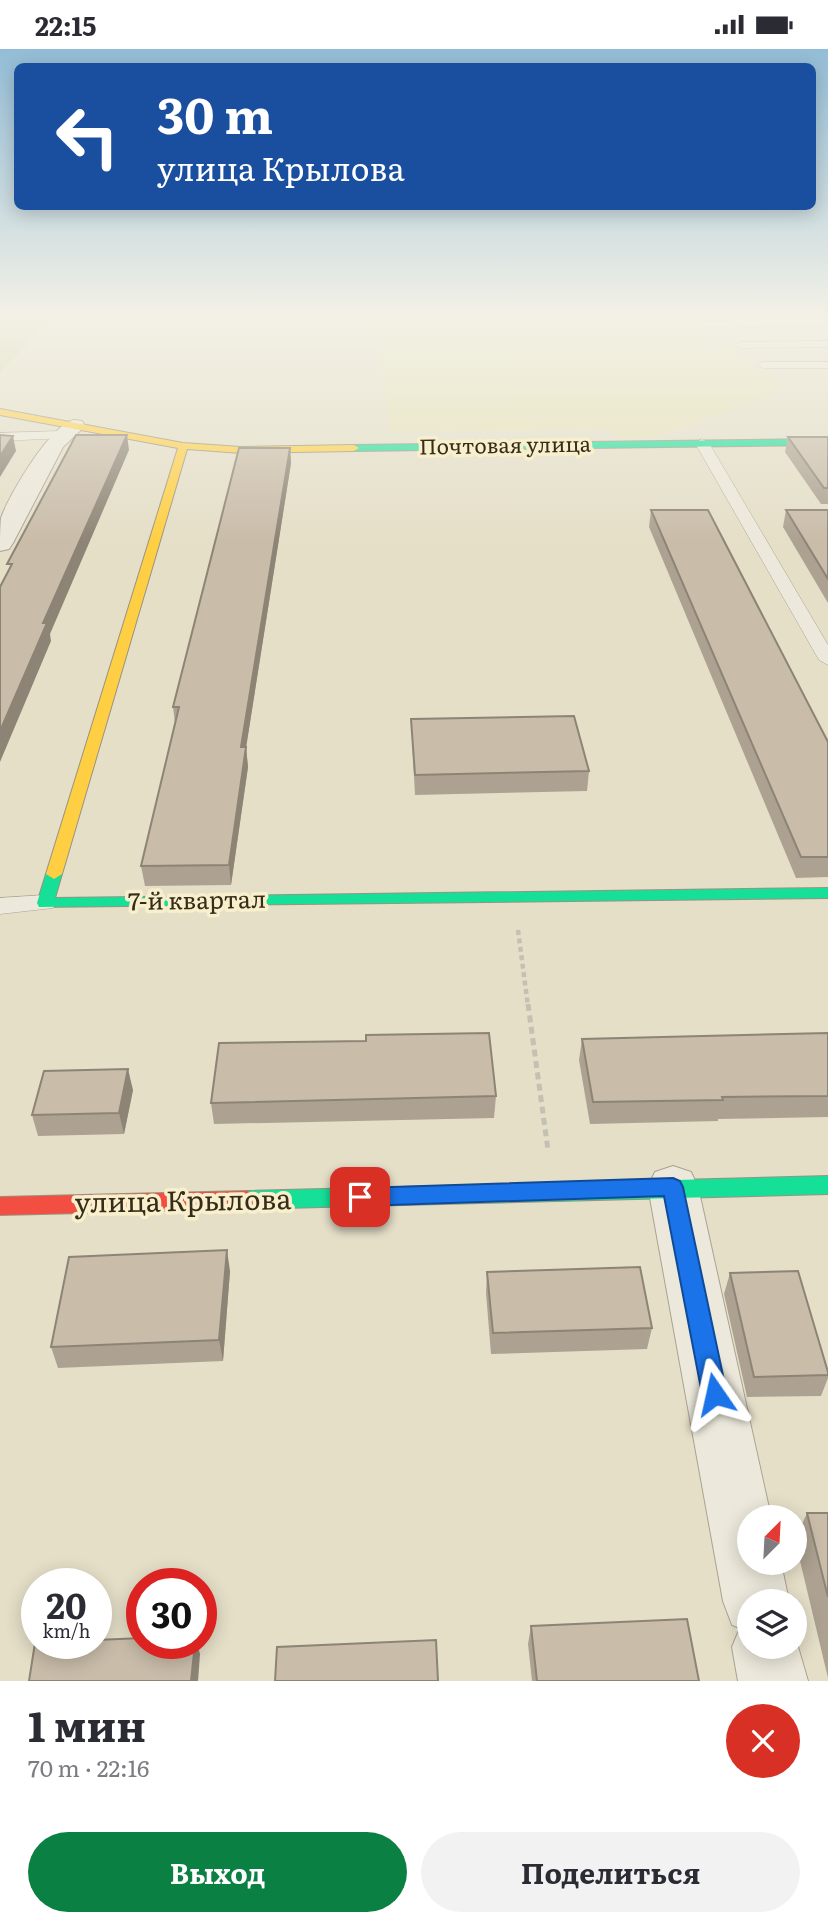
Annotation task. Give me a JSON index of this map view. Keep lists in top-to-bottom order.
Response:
{
  "streets": {
    "street": ["Почтовая улица", "7-й квартал", "улица Крылова"]
  },
  "north": "top right",
  "page": {
    "status": "22:15",
    "turn": ["30 m", "улица Крылова"],
    "speed": "20 km/h",
    "limit": "30",
    "heading": ["1 мин", "70 m · 22:16"],
    "buttons": ["Выход", "Поделиться"]
  }
}
